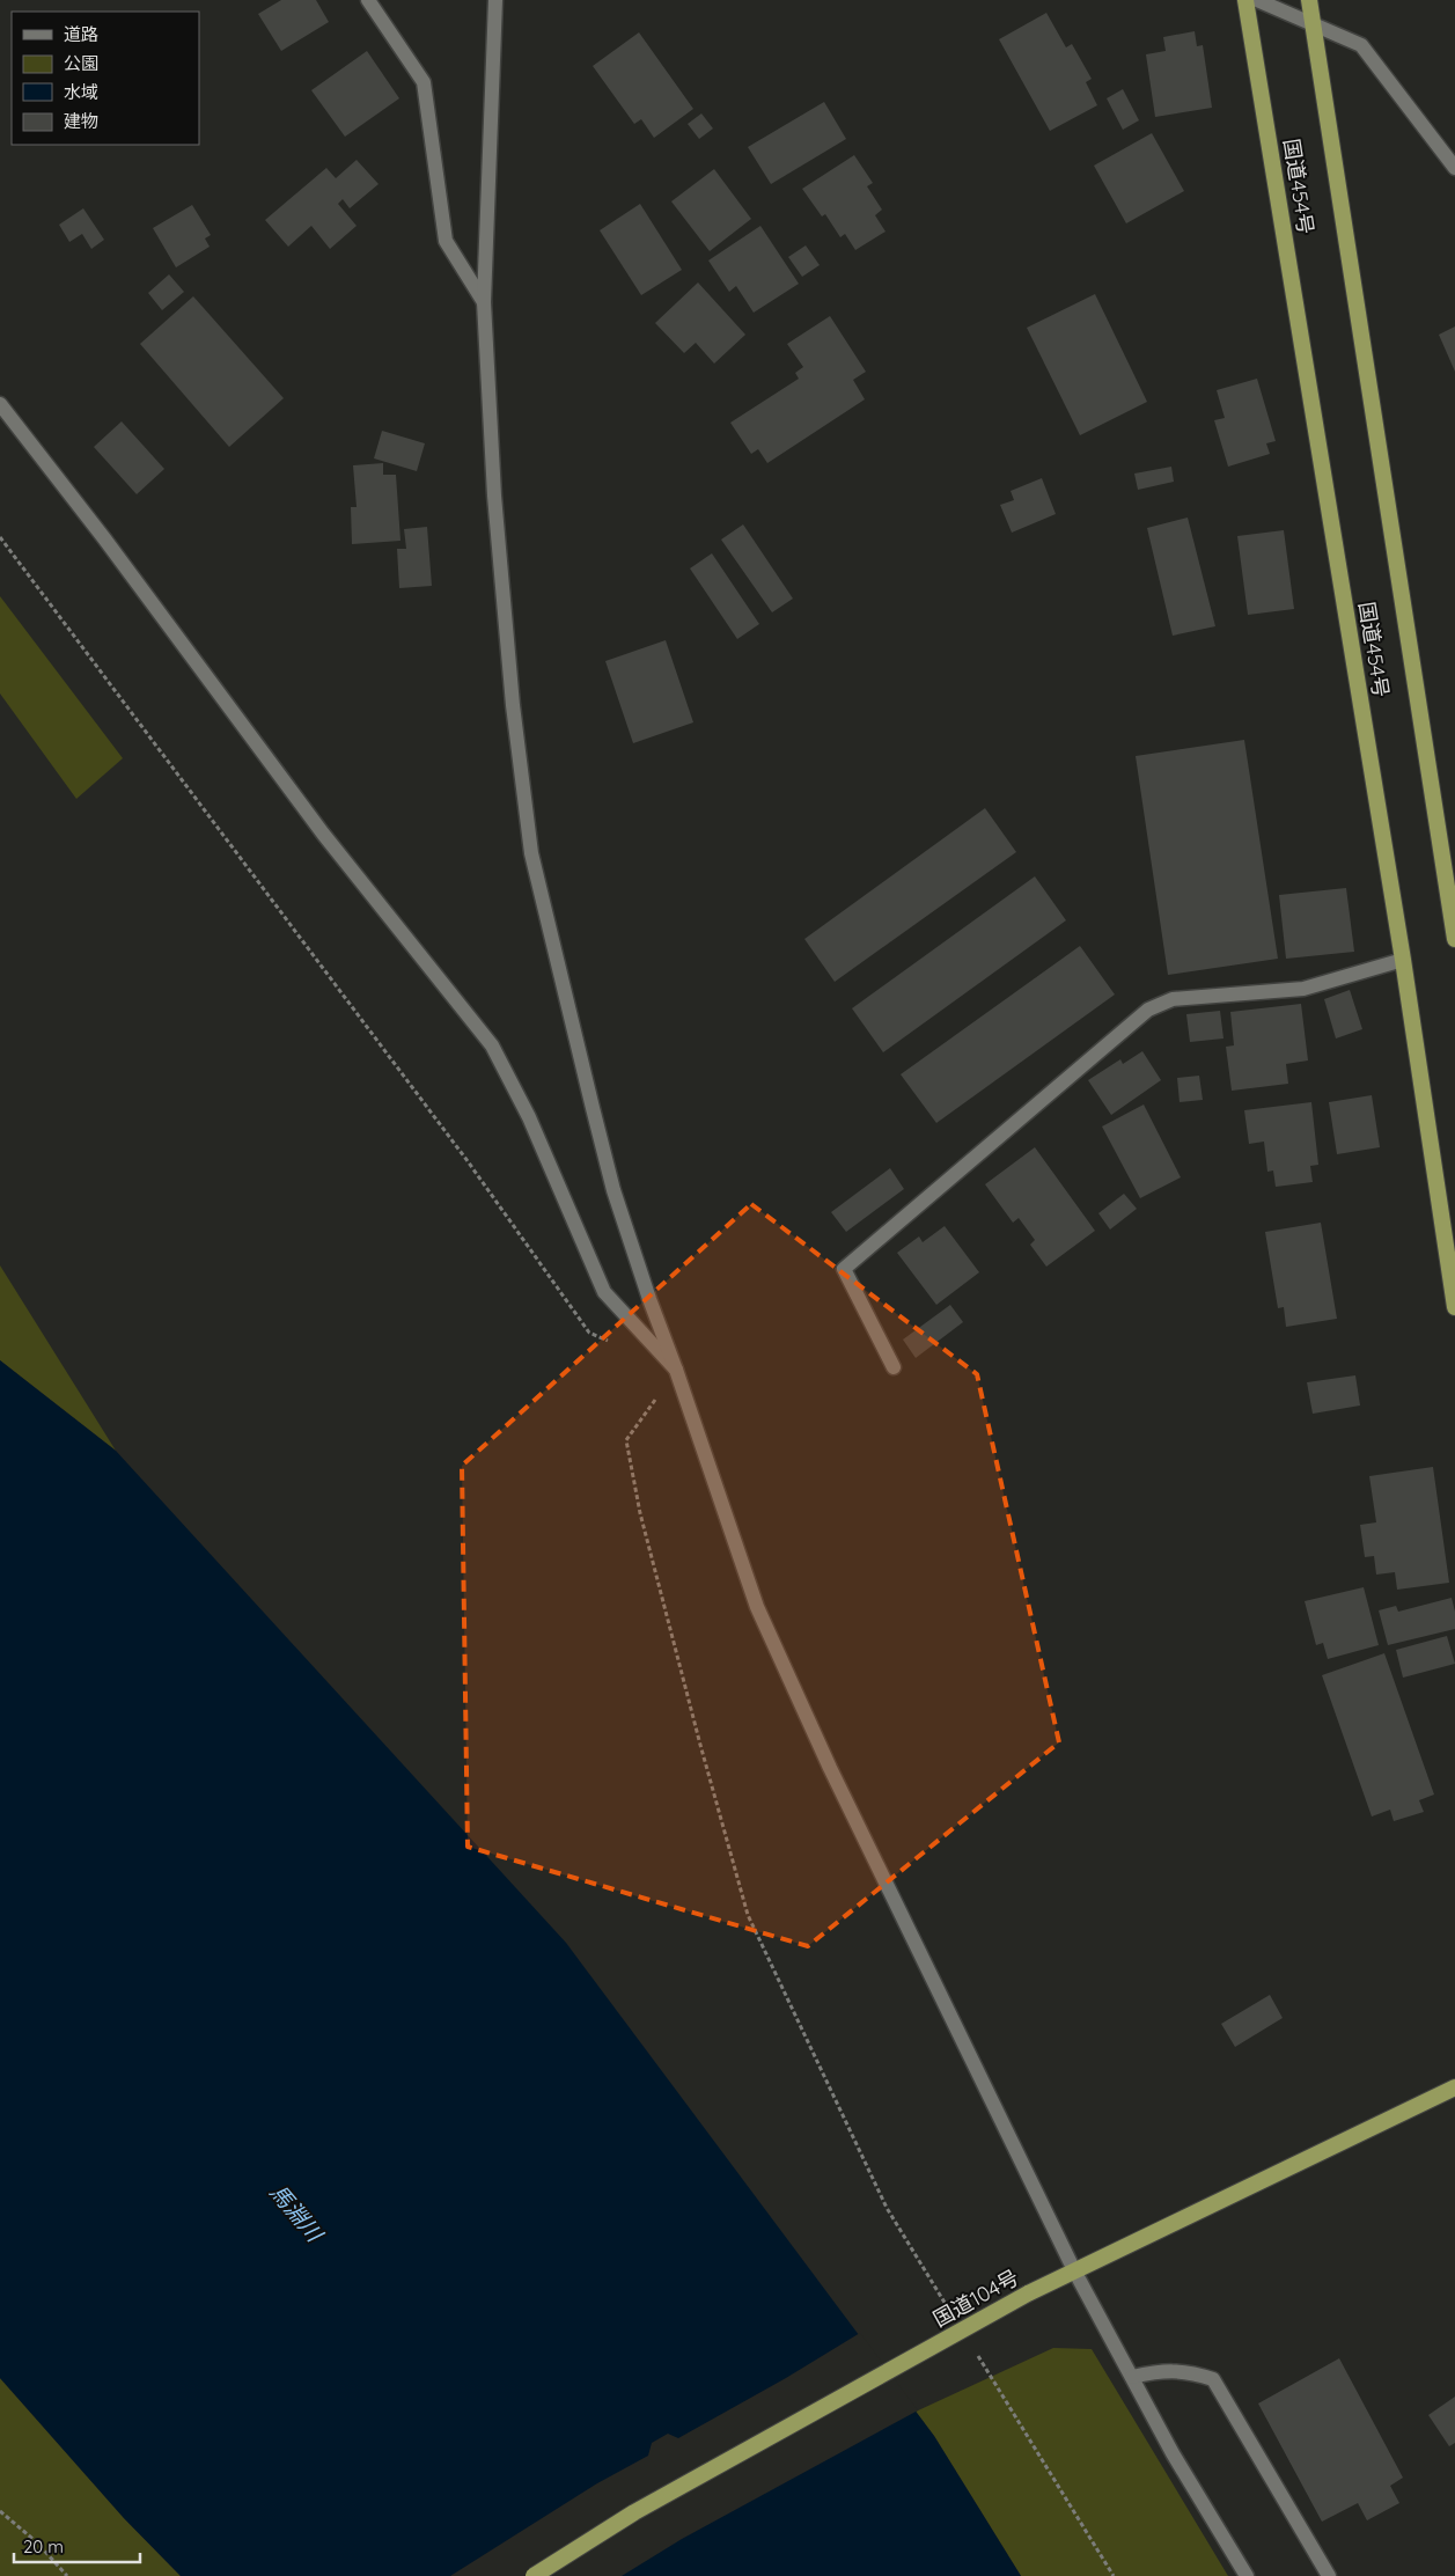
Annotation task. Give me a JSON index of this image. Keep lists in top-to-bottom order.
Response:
{
  "streets": {
    "highway": ["国道454号", "国道104号"]
  },
  "water": ["馬淵川"],
  "legend": [
    "道路",
    "公園",
    "水域",
    "建物"
  ],
  "scale_bar": "20 m"
}
